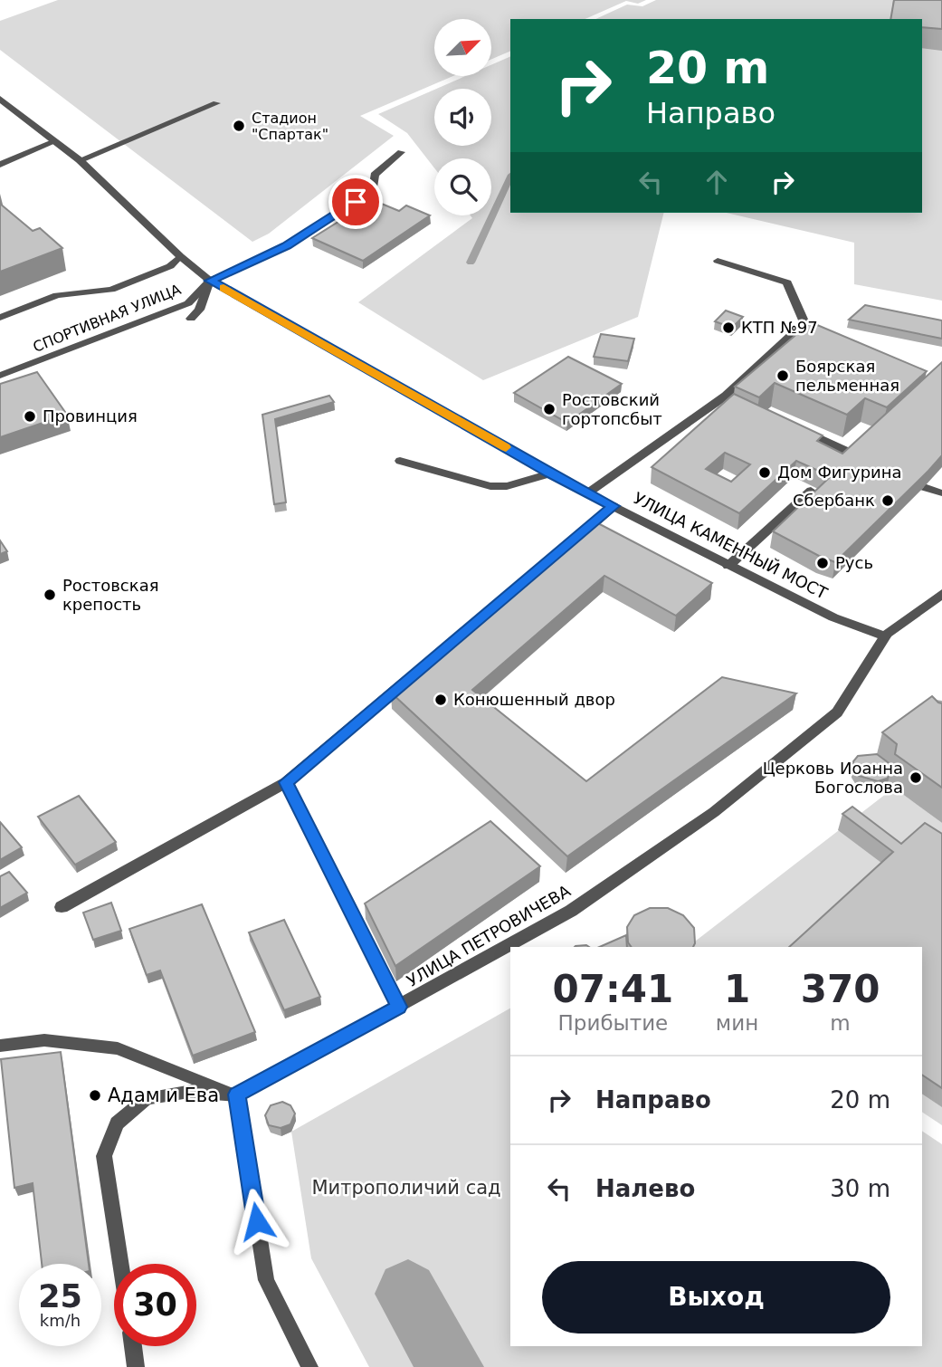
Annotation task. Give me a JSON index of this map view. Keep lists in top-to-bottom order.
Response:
{
  "streets": {
    "street": ["СПОРТИВНАЯ УЛИЦА", "УЛИЦА КАМЕННЫЙ МОСТ", "УЛИЦА ПЕТРОВИЧЕВА"]
  },
  "crossings": [
    ["СПОРТИВНАЯ УЛИЦА", "УЛИЦА КАМЕННЫЙ МОСТ"],
    ["УЛИЦА КАМЕННЫЙ МОСТ", "УЛИЦА ПЕТРОВИЧЕВА"]
  ],
  "parks": ["Митрополичий сад"],
  "places": [
    "Стадион \"Спартак\"",
    "КТП №97",
    "Боярская пельменная",
    "Ростовский гортопсбыт",
    "Провинция",
    "Дом Фигурина",
    "Сбербанк",
    "Русь",
    "Ростовская крепость",
    "Конюшенный двор",
    "Церковь Иоанна Богослова",
    "Адам и Ева"
  ],
  "north": "top right",
  "page": {
    "turn": ["20 m", "Направо"],
    "eta": [
      "07:41",
      "Прибытие",
      "1",
      "мин",
      "370",
      "m"
    ],
    "list": [
      {
        "name": "Направо",
        "value": "20 m"
      },
      {
        "name": "Налево",
        "value": "30 m"
      }
    ],
    "buttons": "Выход",
    "speed": "25 km/h",
    "limit": "30"
  }
}
